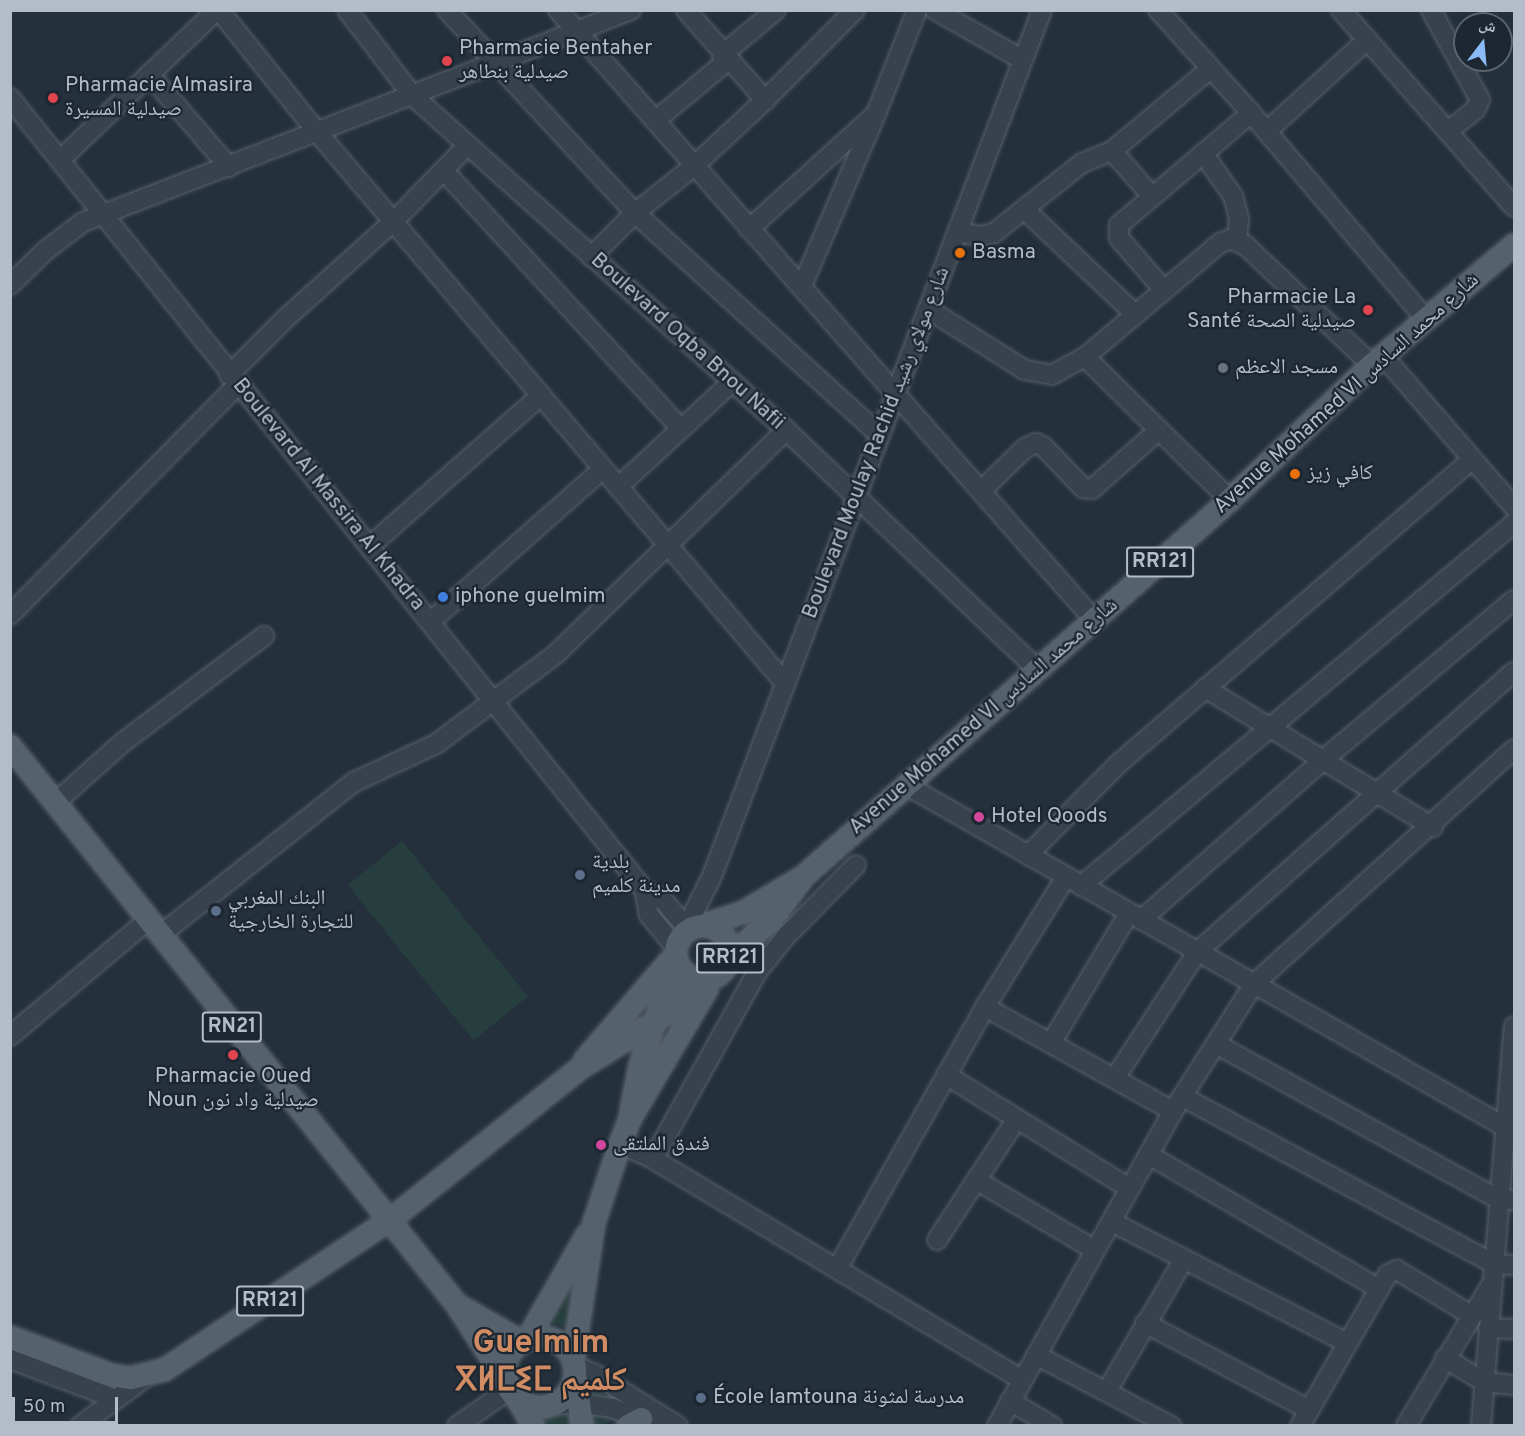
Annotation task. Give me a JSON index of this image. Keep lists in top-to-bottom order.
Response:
{
  "streets": {
    "main road": ["Avenue Mohamed VI شارع محمد السادس", "RR121", "RN21"],
    "street": ["Boulevard Oqba Bnou Nafii", "Boulevard Moulay Rachid شارع مولاي رشيد", "Boulevard Al Massira Al Khadra"]
  },
  "crossings": [
    ["Boulevard Oqba Bnou Nafii", "Avenue Mohamed VI شارع محمد السادس"],
    ["Boulevard Oqba Bnou Nafii", "Boulevard Moulay Rachid شارع مولاي رشيد"],
    ["Avenue Mohamed VI شارع محمد السادس", "Boulevard Moulay Rachid شارع مولاي رشيد"],
    ["Avenue Mohamed VI شارع محمد السادس", "Boulevard Al Massira Al Khadra"],
    ["Avenue Mohamed VI شارع محمد السادس", "RR121"],
    ["Boulevard Moulay Rachid شارع مولاي رشيد", "Boulevard Al Massira Al Khadra"],
    ["Boulevard Moulay Rachid شارع مولاي رشيد", "RR121"],
    ["Boulevard Al Massira Al Khadra", "RR121"],
    ["RR121", "RN21"]
  ],
  "districts": ["Guelmim ⴳⵍⵎⵉⵎ كلميم"],
  "places": [
    "Pharmacie Bentaher صيدلية بنطاهر",
    "Pharmacie Almasira صيدلية المسيرة",
    "Basma",
    "Pharmacie La Santé صيدلية الصحة",
    "مسجد الاعظم",
    "كافي زيز",
    "iphone guelmim",
    "Hotel Qoods",
    "بلدية مدينة كلميم",
    "البنك المغربي للتجارة الخارجية",
    "Pharmacie Oued Noun صيدلية واد نون",
    "فندق الملتقى",
    "École lamtouna مدرسة لمثونة"
  ],
  "scale_bar": "50 m",
  "north": "top"
}
